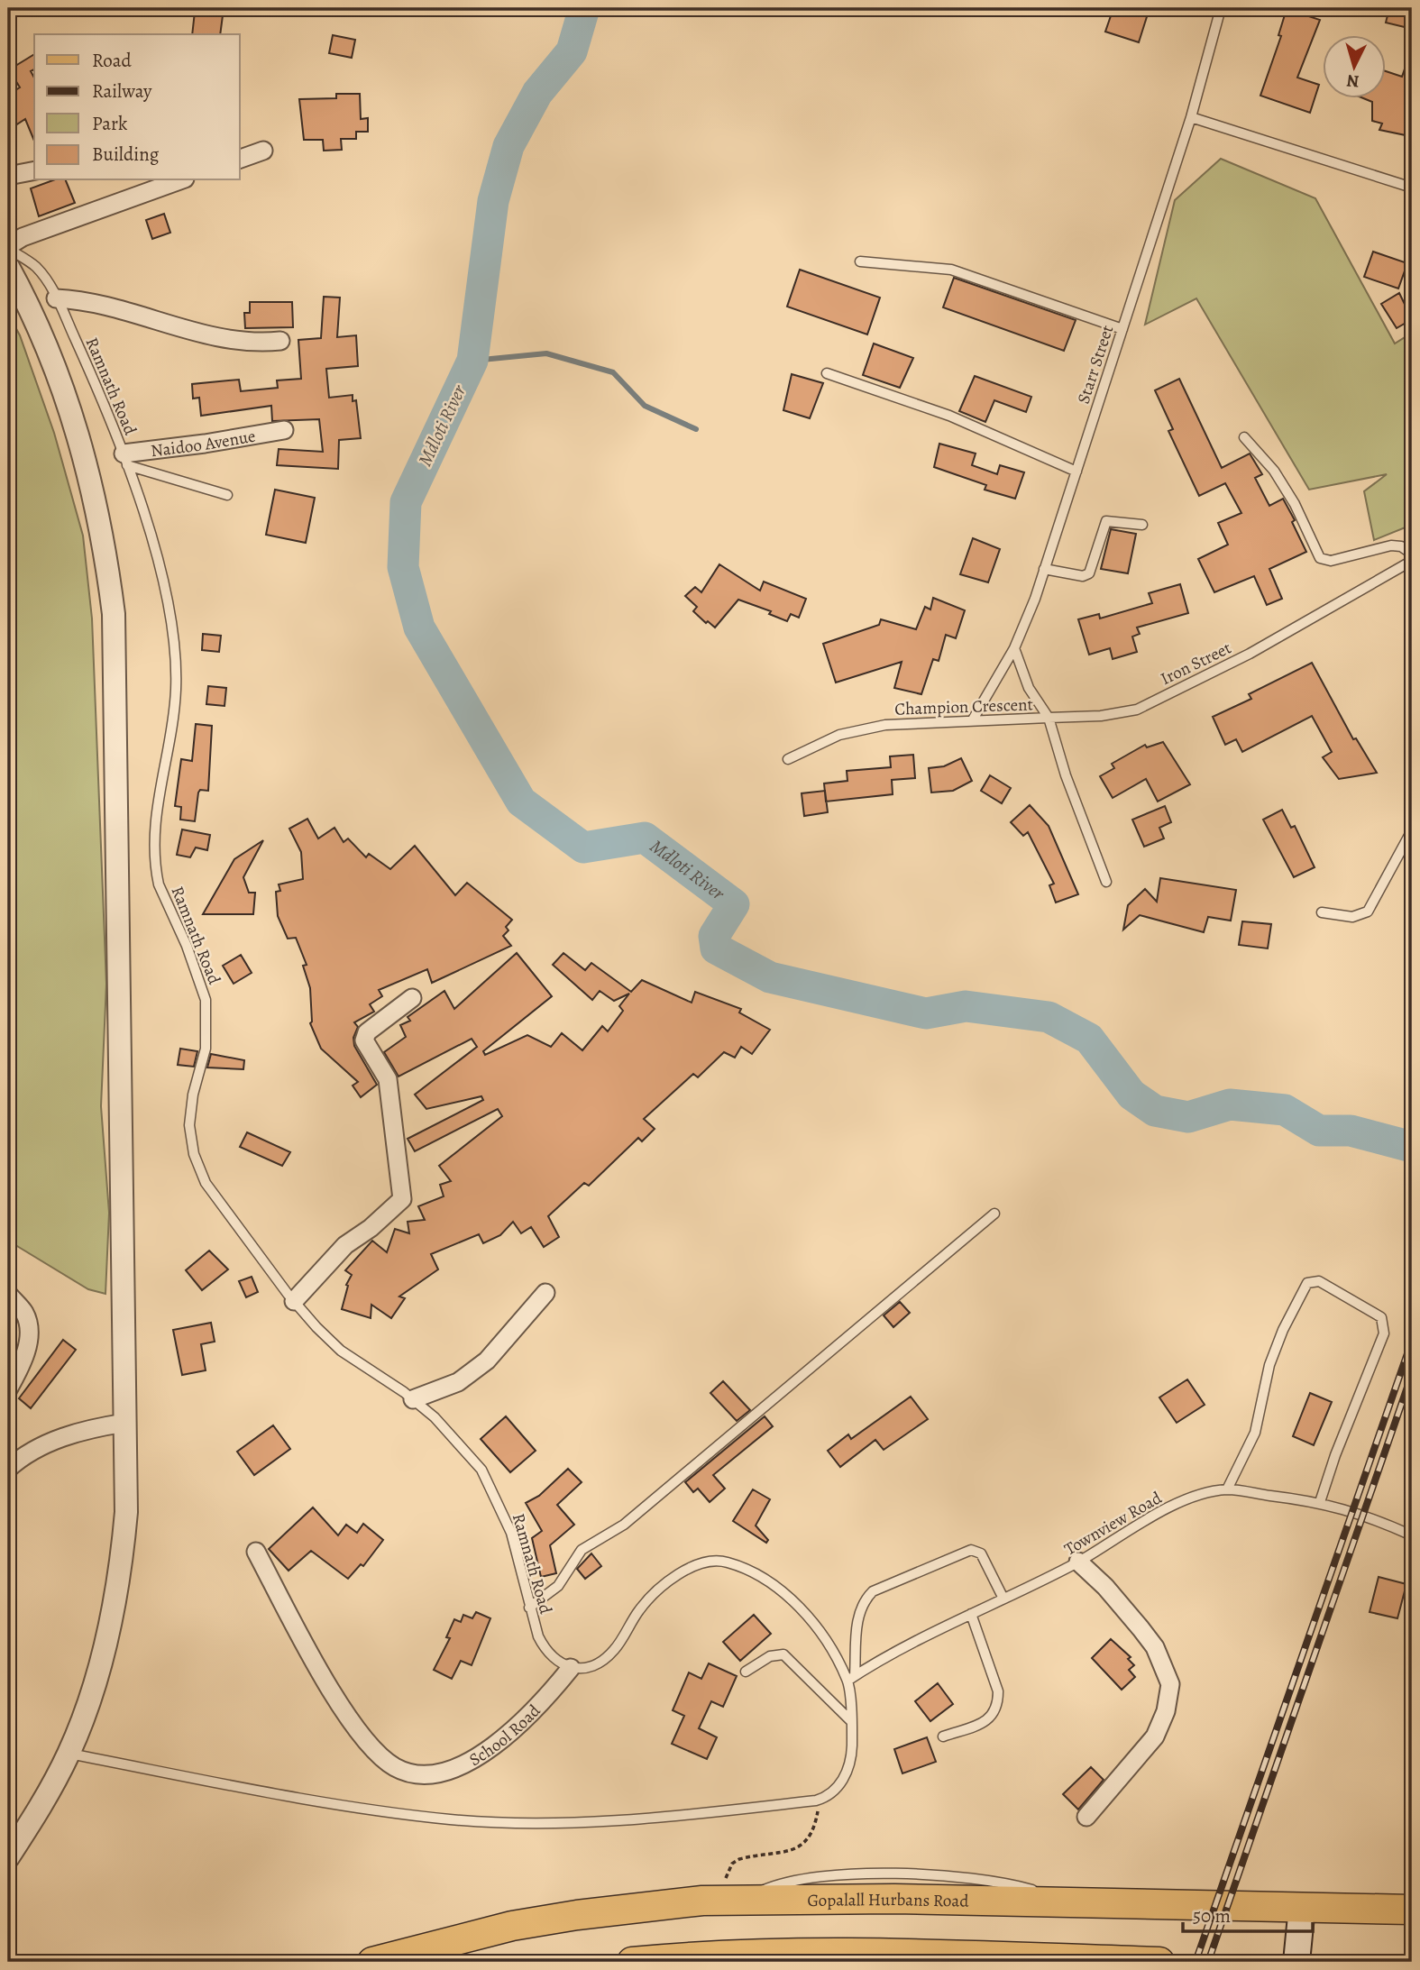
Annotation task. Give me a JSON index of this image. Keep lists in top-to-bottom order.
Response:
{
  "streets": {
    "main road": ["Gopalall Hurbans Road"],
    "street": ["Naidoo Avenue", "School Road"],
    "lane": [
      "Starr Street",
      "Ramnath Road",
      "Iron Street",
      "Champion Crescent",
      "Townview Road"
    ]
  },
  "crossings": [
    ["Starr Street", "Champion Crescent"],
    ["Ramnath Road", "Naidoo Avenue"],
    ["Ramnath Road", "School Road"],
    ["Iron Street", "Champion Crescent"]
  ],
  "water": ["Mdloti River"],
  "legend": [
    "Road",
    "Railway",
    "Park",
    "Building"
  ],
  "scale_bar": "50 m",
  "north": "bottom"
}
